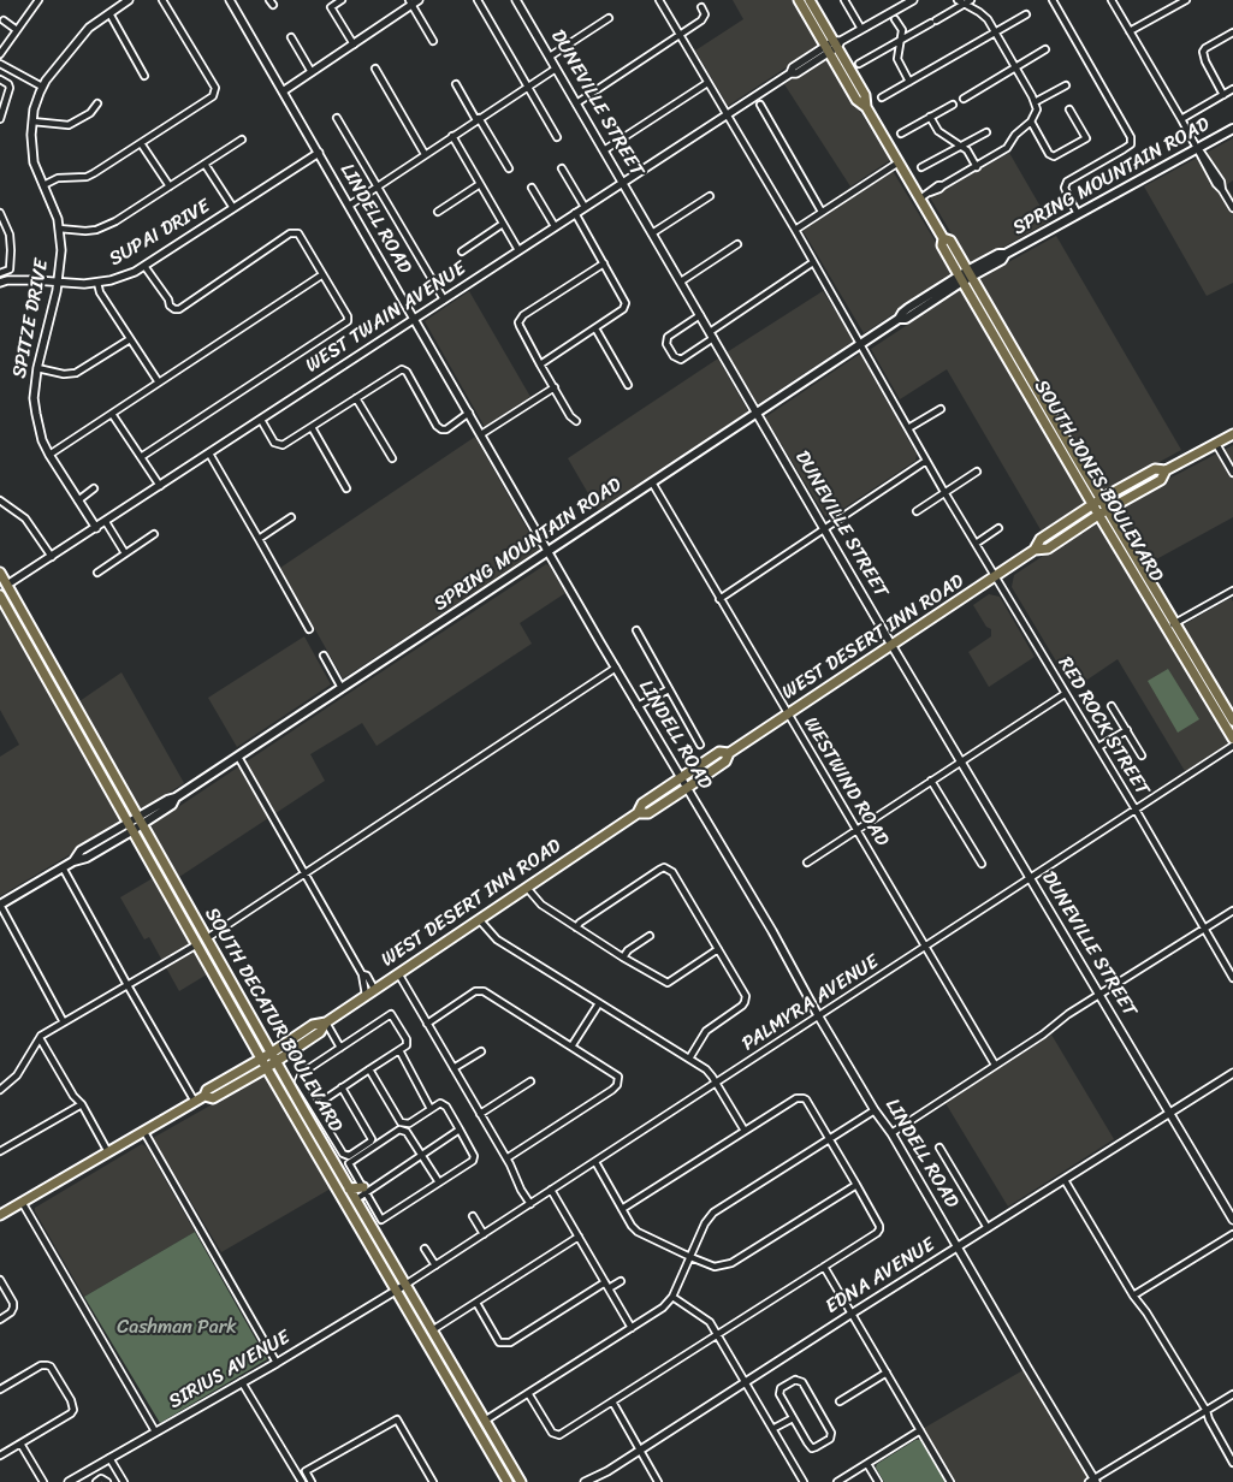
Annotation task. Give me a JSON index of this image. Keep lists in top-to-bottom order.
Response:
{
  "streets": {
    "main road": [
      "SPRING MOUNTAIN ROAD",
      "SOUTH JONES BOULEVARD",
      "WEST DESERT INN ROAD",
      "SOUTH DECATUR BOULEVARD"
    ],
    "street": [
      "DUNEVILLE STREET",
      "LINDELL ROAD",
      "SUPAI DRIVE",
      "WEST TWAIN AVENUE",
      "SPITZE DRIVE",
      "RED ROCK STREET",
      "WESTWIND ROAD",
      "PALMYRA AVENUE",
      "EDNA AVENUE",
      "SIRIUS AVENUE"
    ]
  },
  "crossings": [
    ["DUNEVILLE STREET", "SPRING MOUNTAIN ROAD"],
    ["DUNEVILLE STREET", "WEST TWAIN AVENUE"],
    ["DUNEVILLE STREET", "WEST DESERT INN ROAD"],
    ["DUNEVILLE STREET", "PALMYRA AVENUE"],
    ["DUNEVILLE STREET", "EDNA AVENUE"],
    ["SPRING MOUNTAIN ROAD", "LINDELL ROAD"],
    ["SPRING MOUNTAIN ROAD", "SOUTH JONES BOULEVARD"],
    ["SPRING MOUNTAIN ROAD", "RED ROCK STREET"],
    ["SPRING MOUNTAIN ROAD", "WESTWIND ROAD"],
    ["SPRING MOUNTAIN ROAD", "SOUTH DECATUR BOULEVARD"],
    ["LINDELL ROAD", "SUPAI DRIVE"],
    ["LINDELL ROAD", "WEST TWAIN AVENUE"],
    ["LINDELL ROAD", "WEST DESERT INN ROAD"],
    ["LINDELL ROAD", "PALMYRA AVENUE"],
    ["LINDELL ROAD", "EDNA AVENUE"],
    ["SUPAI DRIVE", "SPITZE DRIVE"],
    ["WEST TWAIN AVENUE", "SPITZE DRIVE"],
    ["WEST TWAIN AVENUE", "SOUTH JONES BOULEVARD"],
    ["WEST TWAIN AVENUE", "RED ROCK STREET"],
    ["WEST TWAIN AVENUE", "SOUTH DECATUR BOULEVARD"],
    ["SOUTH JONES BOULEVARD", "WEST DESERT INN ROAD"],
    ["WEST DESERT INN ROAD", "RED ROCK STREET"],
    ["WEST DESERT INN ROAD", "WESTWIND ROAD"],
    ["WEST DESERT INN ROAD", "SOUTH DECATUR BOULEVARD"],
    ["RED ROCK STREET", "PALMYRA AVENUE"],
    ["WESTWIND ROAD", "PALMYRA AVENUE"],
    ["PALMYRA AVENUE", "SOUTH DECATUR BOULEVARD"],
    ["PALMYRA AVENUE", "SIRIUS AVENUE"],
    ["SOUTH DECATUR BOULEVARD", "SIRIUS AVENUE"]
  ],
  "parks": ["Cashman Park"]
}
